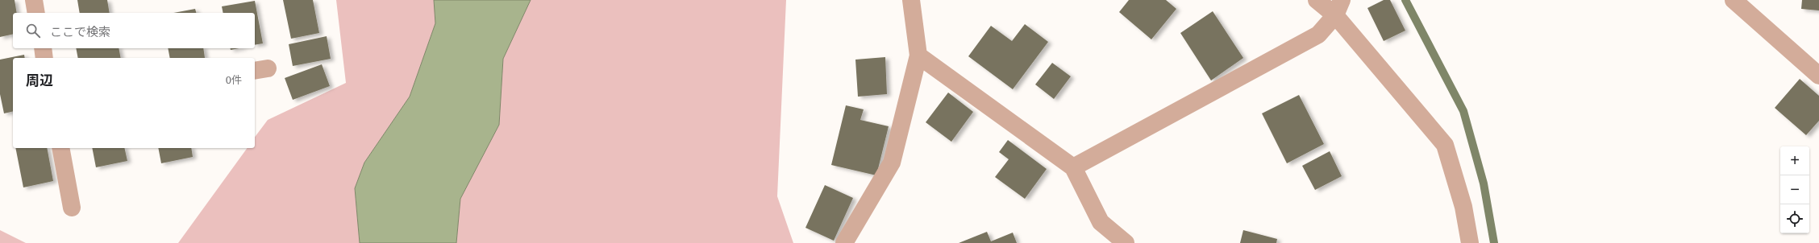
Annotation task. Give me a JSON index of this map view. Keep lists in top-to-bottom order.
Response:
{
  "page": {
    "search": "ここで検索",
    "heading": ["周辺", "0件"],
    "map_buttons": ["+", "−"]
  }
}
